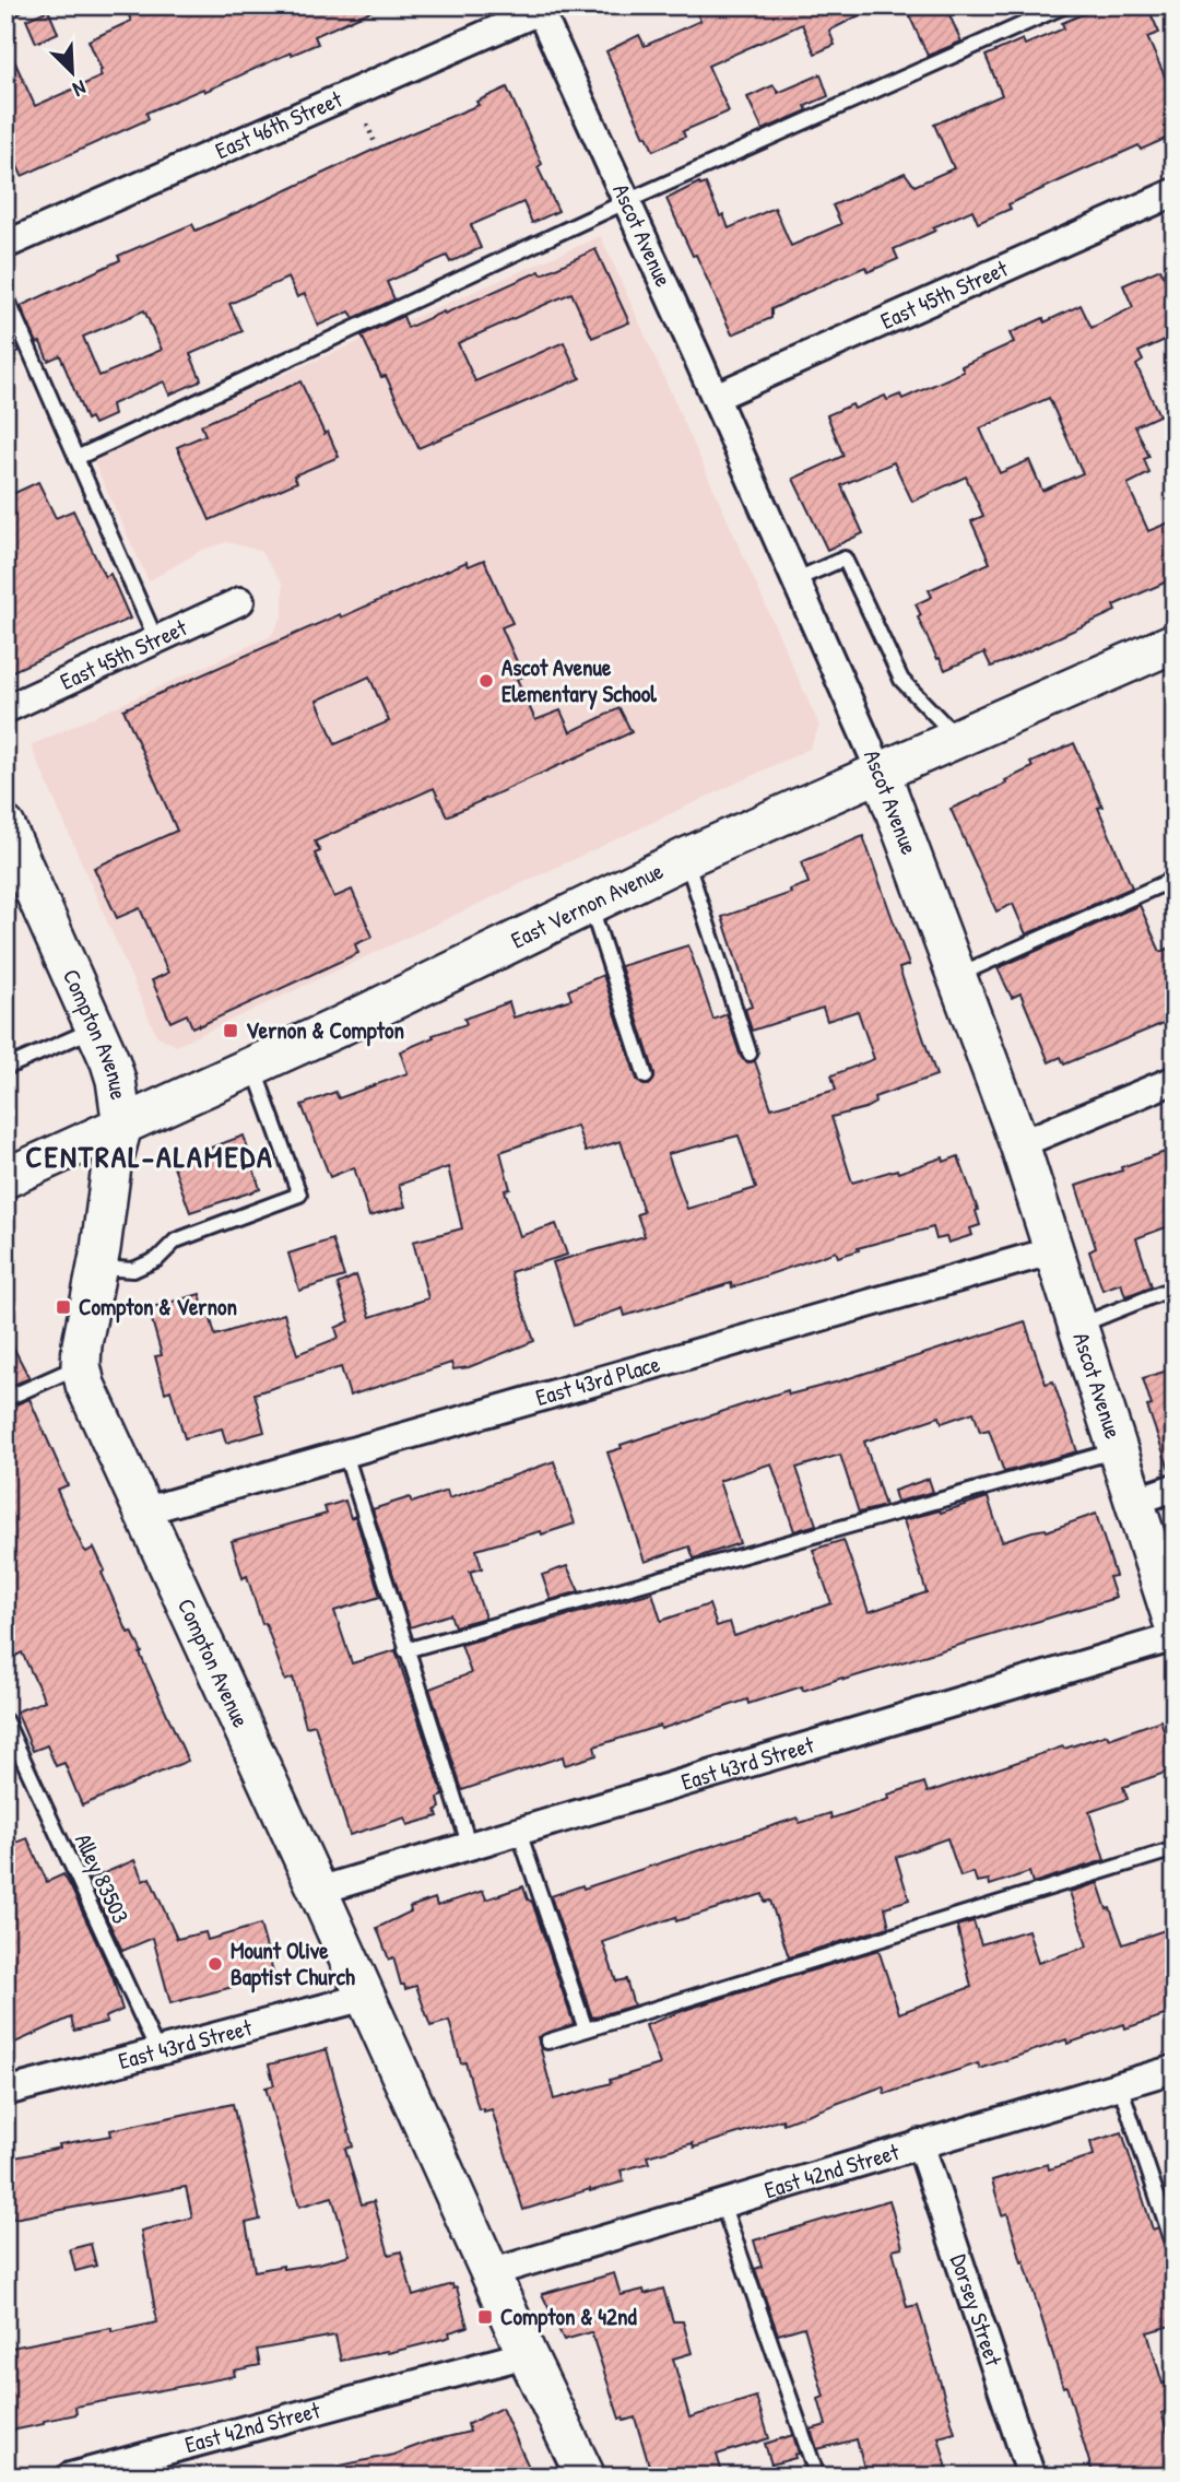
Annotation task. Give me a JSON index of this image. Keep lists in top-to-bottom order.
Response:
{
  "streets": {
    "street": [
      "East 46th Street",
      "Ascot Avenue",
      "East 45th Street",
      "East Vernon Avenue",
      "Compton Avenue",
      "East 43rd Place",
      "East 43rd Street",
      "East 42nd Street",
      "Dorsey Street"
    ],
    "lane": ["Alley 83503"]
  },
  "crossings": [
    ["East 46th Street", "Ascot Avenue"],
    ["Ascot Avenue", "East 45th Street"],
    ["Ascot Avenue", "East Vernon Avenue"],
    ["Ascot Avenue", "East 43rd Place"],
    ["East Vernon Avenue", "Compton Avenue"],
    ["Compton Avenue", "East 43rd Place"],
    ["Compton Avenue", "East 43rd Street"],
    ["Compton Avenue", "East 42nd Street"],
    ["East 43rd Street", "Alley 83503"],
    ["East 42nd Street", "Dorsey Street"]
  ],
  "districts": ["CENTRAL-ALAMEDA"],
  "places": {
    "other": ["Ascot Avenue Elementary School", "Mount Olive Baptist Church"],
    "transit": ["Vernon & Compton", "Compton & Vernon", "Compton & 42nd"]
  },
  "north": "bottom right"
}
